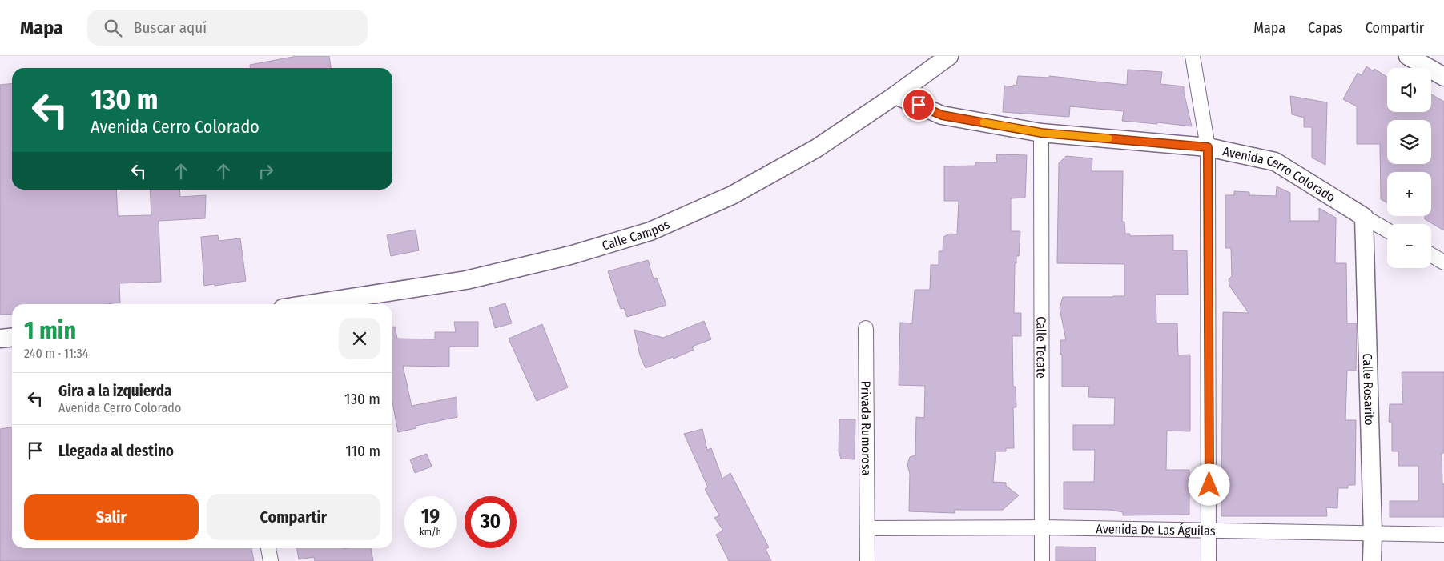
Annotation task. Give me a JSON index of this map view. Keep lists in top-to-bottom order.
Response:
{
  "streets": {
    "street": [
      "Avenida Cerro Colorado",
      "Calle Campos",
      "Calle Tecate",
      "Calle Rosarito",
      "Privada Rumorosa",
      "Avenida De Las Águilas"
    ]
  },
  "crossings": [
    ["Avenida Cerro Colorado", "Calle Campos"],
    ["Avenida Cerro Colorado", "Calle Tecate"],
    ["Avenida Cerro Colorado", "Calle Rosarito"],
    ["Calle Tecate", "Avenida De Las Águilas"],
    ["Calle Rosarito", "Avenida De Las Águilas"],
    ["Privada Rumorosa", "Avenida De Las Águilas"]
  ],
  "page": {
    "header": "Mapa",
    "search": "Buscar aquí",
    "nav": ["Mapa", "Capas", "Compartir"],
    "map_buttons": ["+", "−"],
    "turn": ["130 m", "Avenida Cerro Colorado"],
    "heading": ["1 min", "240 m · 11:34"],
    "list": [
      {
        "name": "Gira a la izquierda",
        "note": "Avenida Cerro Colorado",
        "value": "130 m"
      },
      {
        "name": "Llegada al destino",
        "value": "110 m"
      }
    ],
    "buttons": ["Salir", "Compartir"],
    "speed": "19 km/h",
    "limit": "30"
  }
}
